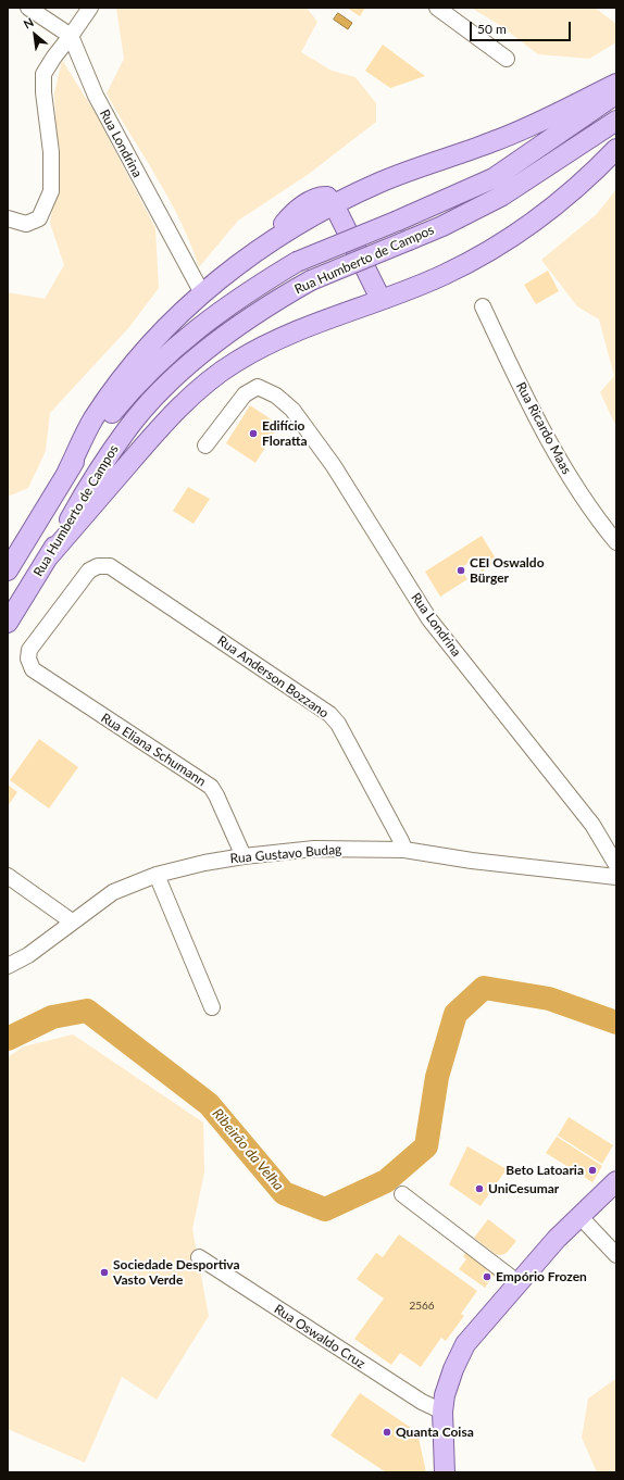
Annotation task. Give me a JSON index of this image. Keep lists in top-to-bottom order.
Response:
{
  "streets": {
    "main road": ["Rua Humberto de Campos"],
    "street": [
      "Rua Londrina",
      "Rua Ricardo Maas",
      "Rua Anderson Bozzano",
      "Rua Eliana Schumann",
      "Rua Gustavo Budag",
      "Rua Oswaldo Cruz"
    ]
  },
  "crossings": [
    ["Rua Anderson Bozzano", "Rua Eliana Schumann"],
    ["Rua Anderson Bozzano", "Rua Gustavo Budag"],
    ["Rua Eliana Schumann", "Rua Gustavo Budag"]
  ],
  "water": ["Ribeirão da Velha"],
  "places": [
    "Edifício Floratta",
    "CEI Oswaldo Bürger",
    "Beto Latoaria",
    "UniCesumar",
    "Sociedade Desportiva Vasto Verde",
    "Empório Frozen",
    "Quanta Coisa"
  ],
  "house_numbers": ["2566"],
  "scale_bar": "50 m",
  "north": "top left"
}
